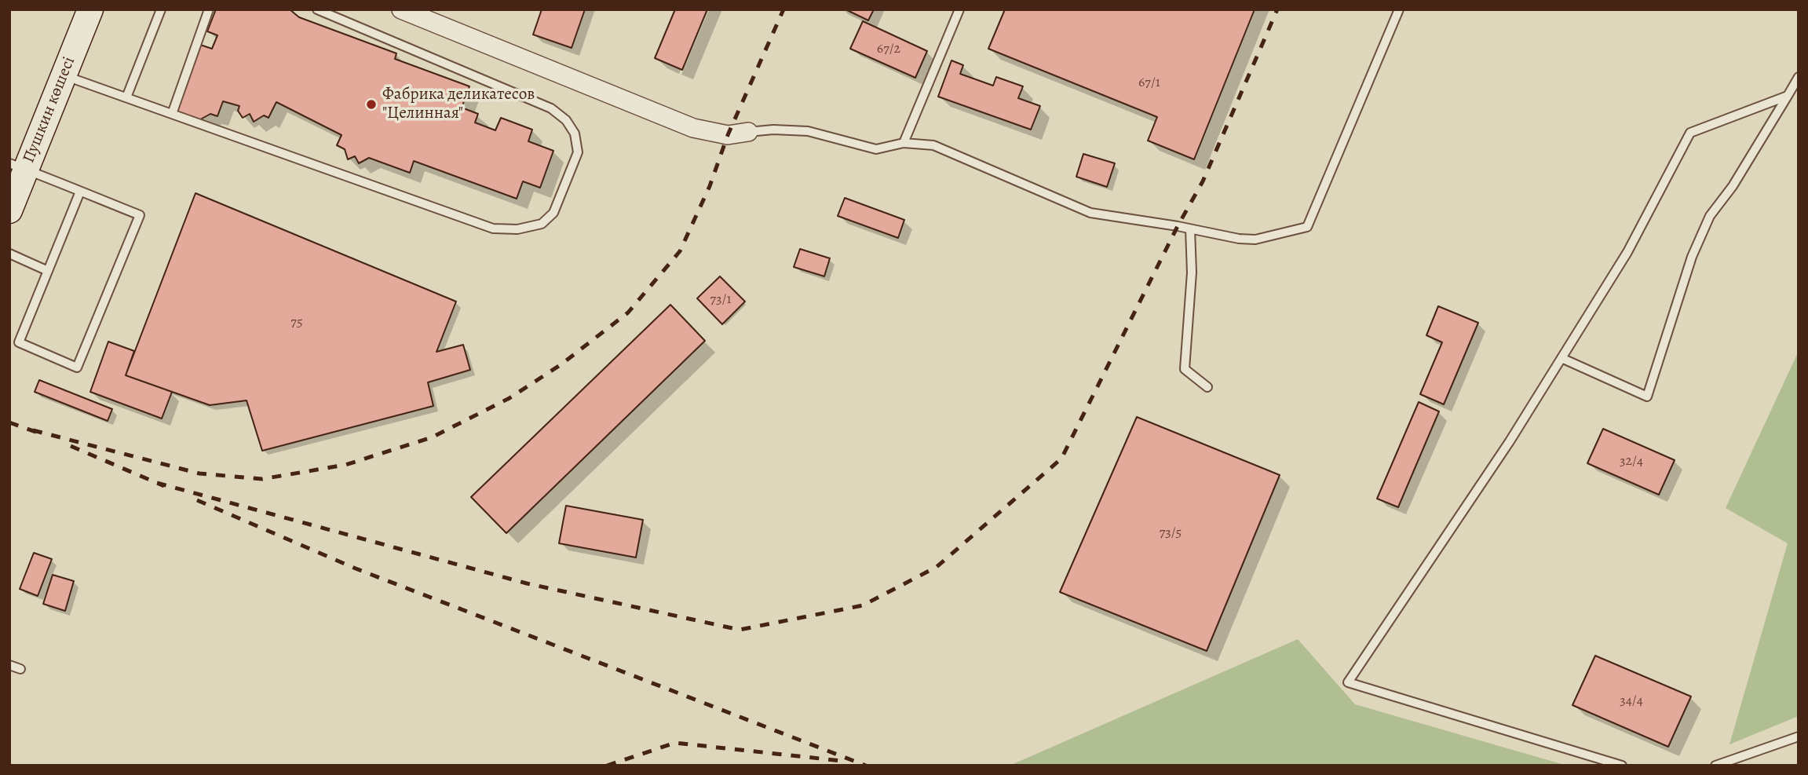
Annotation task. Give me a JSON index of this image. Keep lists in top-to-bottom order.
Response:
{
  "streets": {
    "main road": ["Пушкин көшесі"]
  },
  "places": ["Фабрика деликатесов \"Целинная\""],
  "house_numbers": [
    "67/2",
    "67/1",
    "73/1",
    "75",
    "32/4",
    "73/5",
    "34/4"
  ]
}
